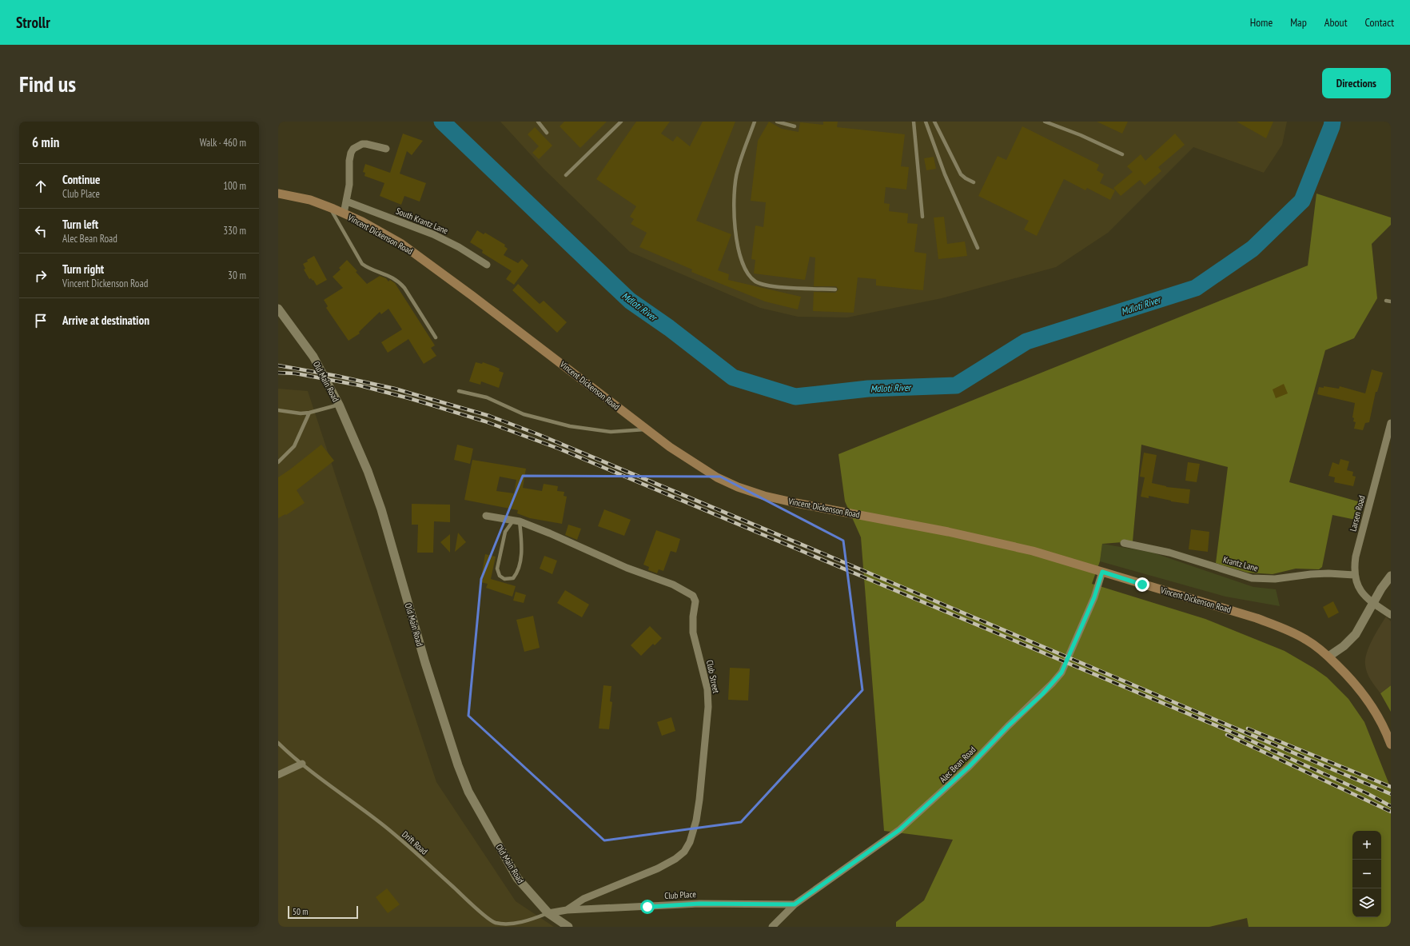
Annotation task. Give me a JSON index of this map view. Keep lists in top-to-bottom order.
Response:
{
  "streets": {
    "main road": ["Vincent Dickenson Road"],
    "street": [
      "South Krantz Lane",
      "Old Main Road",
      "Larsen Road",
      "Krantz Lane",
      "Club Street",
      "Alec Bean Road",
      "Club Place"
    ],
    "lane": ["Drift Road"]
  },
  "crossings": [
    ["Vincent Dickenson Road", "Alec Bean Road"],
    ["Old Main Road", "Drift Road"],
    ["Old Main Road", "Club Place"],
    ["Larsen Road", "Krantz Lane"],
    ["Club Street", "Club Place"],
    ["Alec Bean Road", "Club Place"],
    ["Drift Road", "Club Place"]
  ],
  "water": ["Mdloti River"],
  "scale_bar": "50 m",
  "page": {
    "header": "Strollr",
    "nav": [
      "Home",
      "Map",
      "About",
      "Contact"
    ],
    "buttons": "Directions",
    "title": "Find us",
    "heading": ["6 min", "Walk · 460 m"],
    "list": [
      ["Continue", "Club Place", "100 m"],
      ["Turn left", "Alec Bean Road", "330 m"],
      ["Turn right", "Vincent Dickenson Road", "30 m"],
      "Arrive at destination"
    ],
    "map_buttons": ["+", "−"],
    "scale": "50 m"
  }
}
